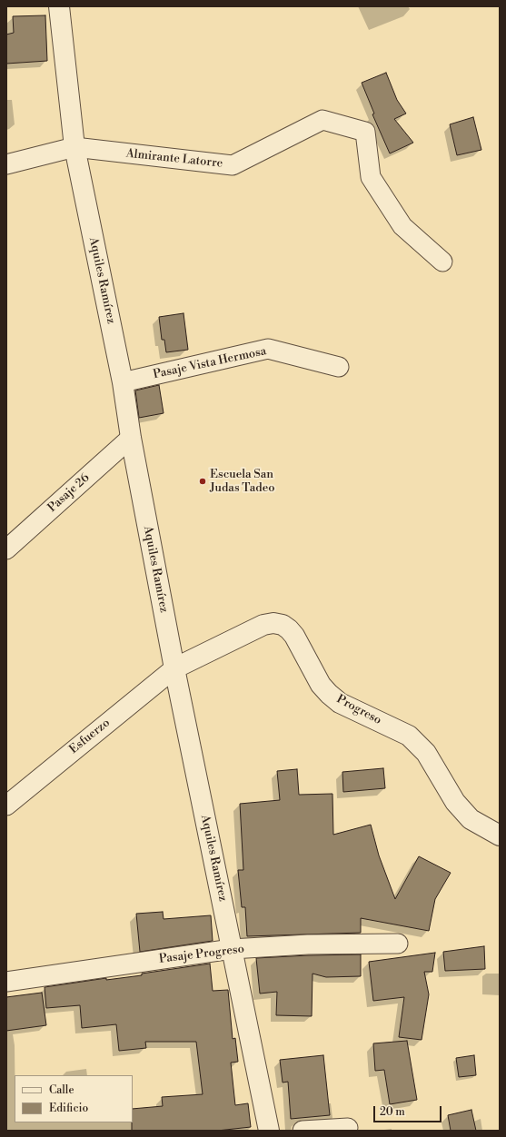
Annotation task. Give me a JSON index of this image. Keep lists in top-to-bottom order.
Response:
{
  "streets": {
    "street": [
      "Almirante Latorre",
      "Aquiles Ramírez",
      "Pasaje Vista Hermosa",
      "Pasaje 26",
      "Progreso",
      "Esfuerzo",
      "Pasaje Progreso"
    ]
  },
  "crossings": [
    ["Almirante Latorre", "Aquiles Ramírez"],
    ["Aquiles Ramírez", "Pasaje Vista Hermosa"],
    ["Aquiles Ramírez", "Pasaje 26"],
    ["Aquiles Ramírez", "Progreso"],
    ["Aquiles Ramírez", "Esfuerzo"],
    ["Aquiles Ramírez", "Pasaje Progreso"],
    ["Progreso", "Esfuerzo"]
  ],
  "places": ["Escuela San Judas Tadeo"],
  "legend": ["Calle", "Edificio"],
  "scale_bar": "20 m"
}
